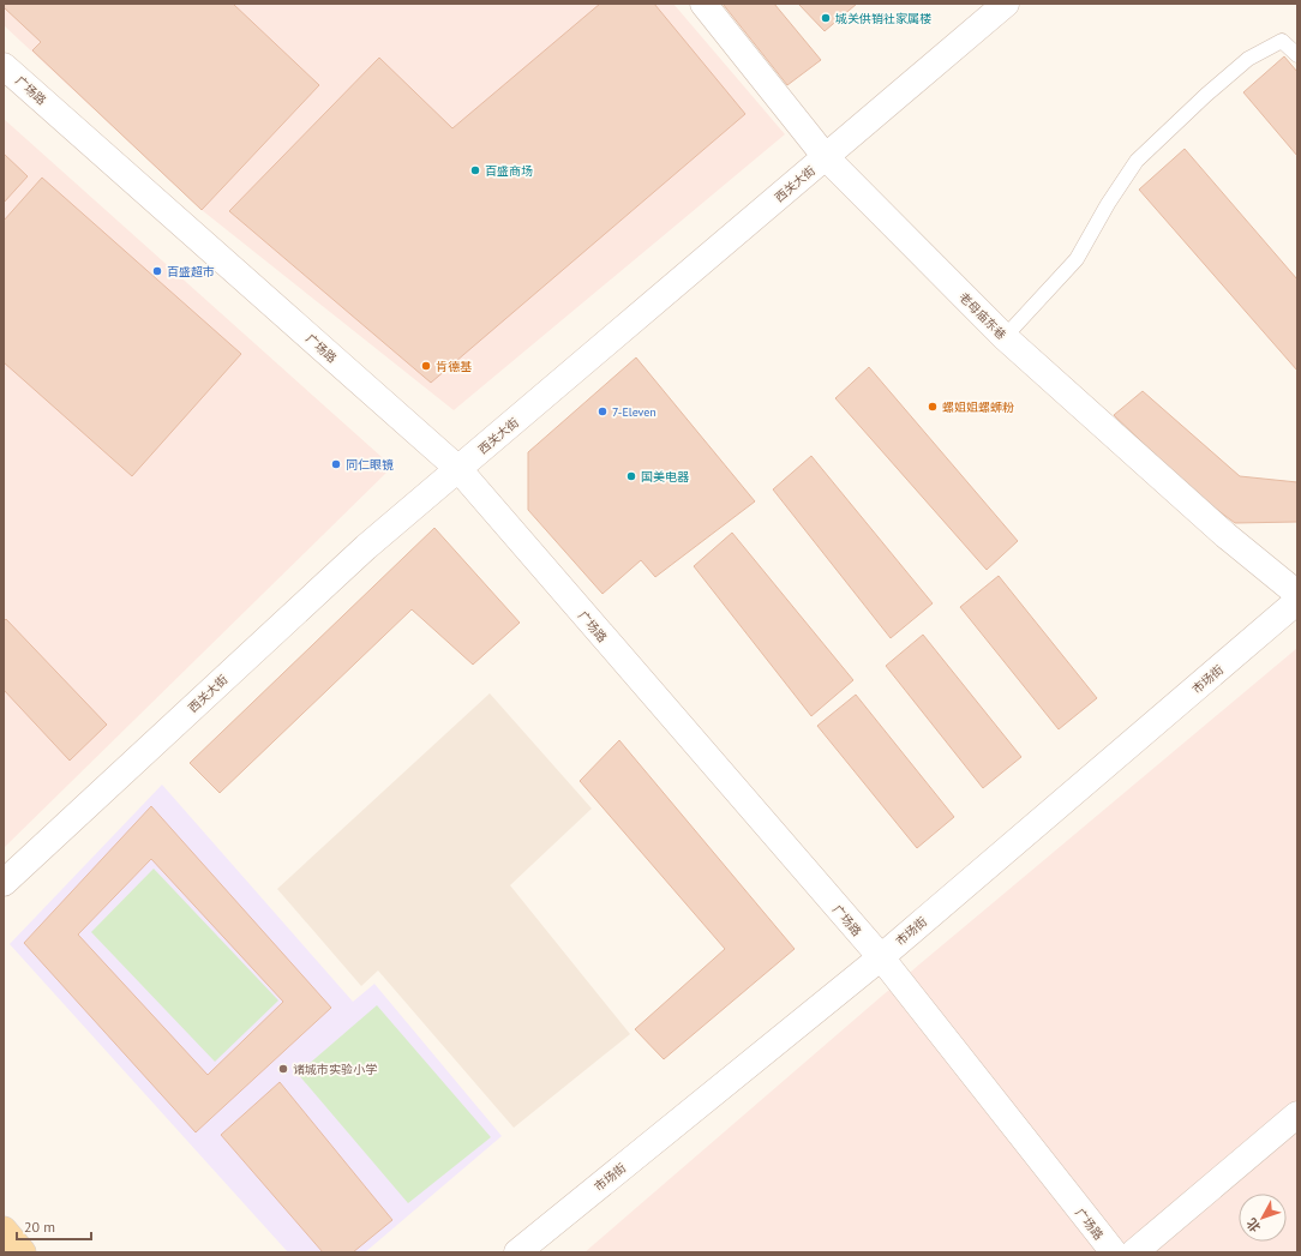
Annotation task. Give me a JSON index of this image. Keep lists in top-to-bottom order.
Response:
{
  "streets": {
    "street": [
      "广场路",
      "西关大街",
      "老母庙东巷",
      "市场街"
    ]
  },
  "crossings": [
    ["广场路", "西关大街"],
    ["广场路", "市场街"],
    ["西关大街", "老母庙东巷"]
  ],
  "places": [
    "城关供销社家属楼",
    "百盛商场",
    "百盛超市",
    "肯德基",
    "螺姐姐螺蛳粉",
    "7-Eleven",
    "同仁眼镜",
    "国美电器",
    "诸城市实验小学"
  ],
  "scale_bar": "20 m",
  "north": "bottom left"
}
